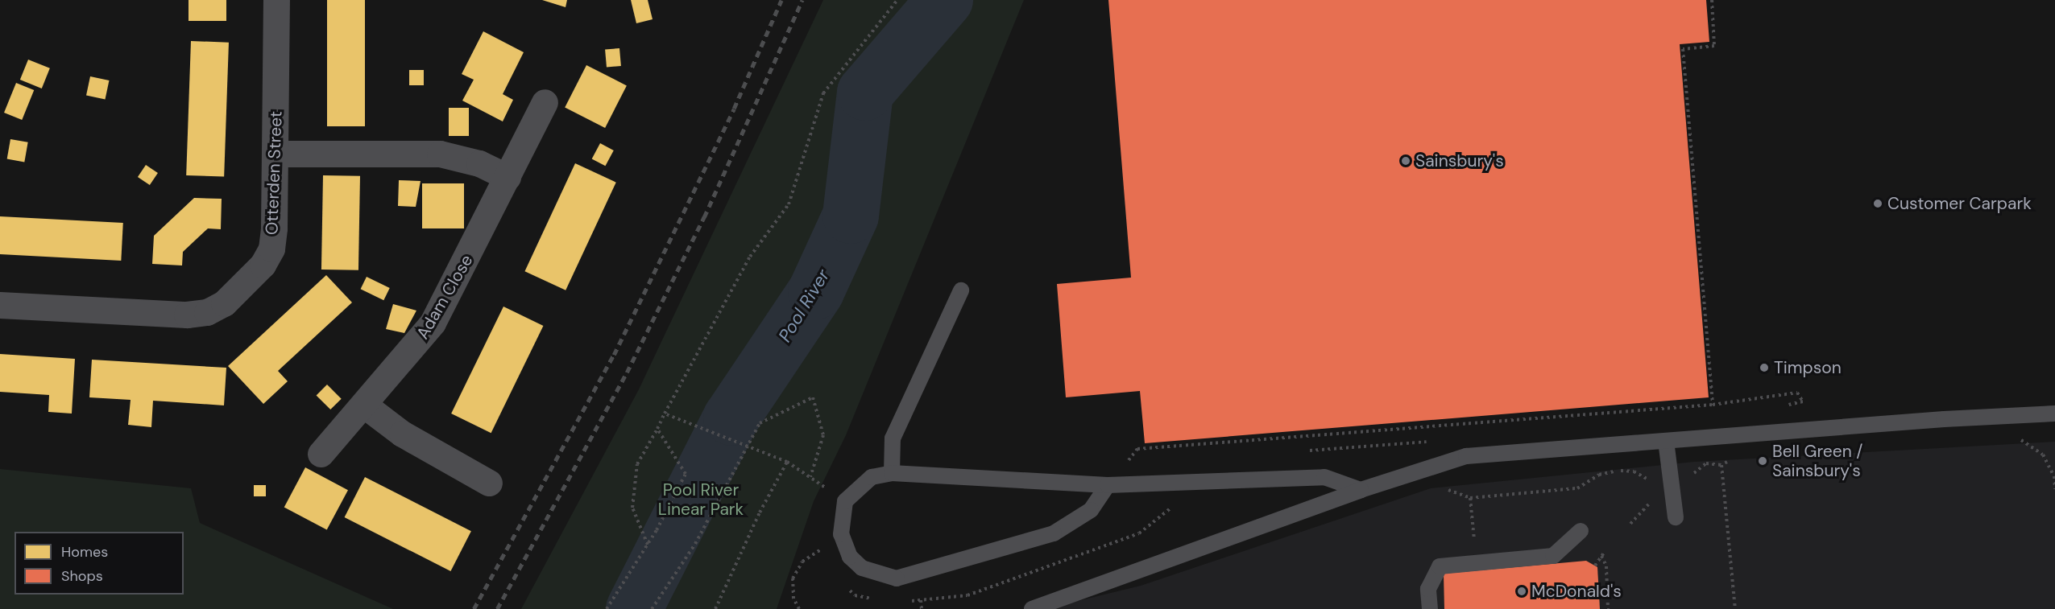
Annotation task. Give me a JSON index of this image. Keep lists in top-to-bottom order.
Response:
{
  "streets": {
    "street": ["Otterden Street", "Adam Close"]
  },
  "water": ["Pool River"],
  "parks": ["Pool River Linear Park"],
  "places": [
    "Sainsbury's",
    "Customer Carpark",
    "Timpson",
    "Bell Green / Sainsbury's",
    "McDonald's"
  ],
  "legend": ["Homes", "Shops"]
}
